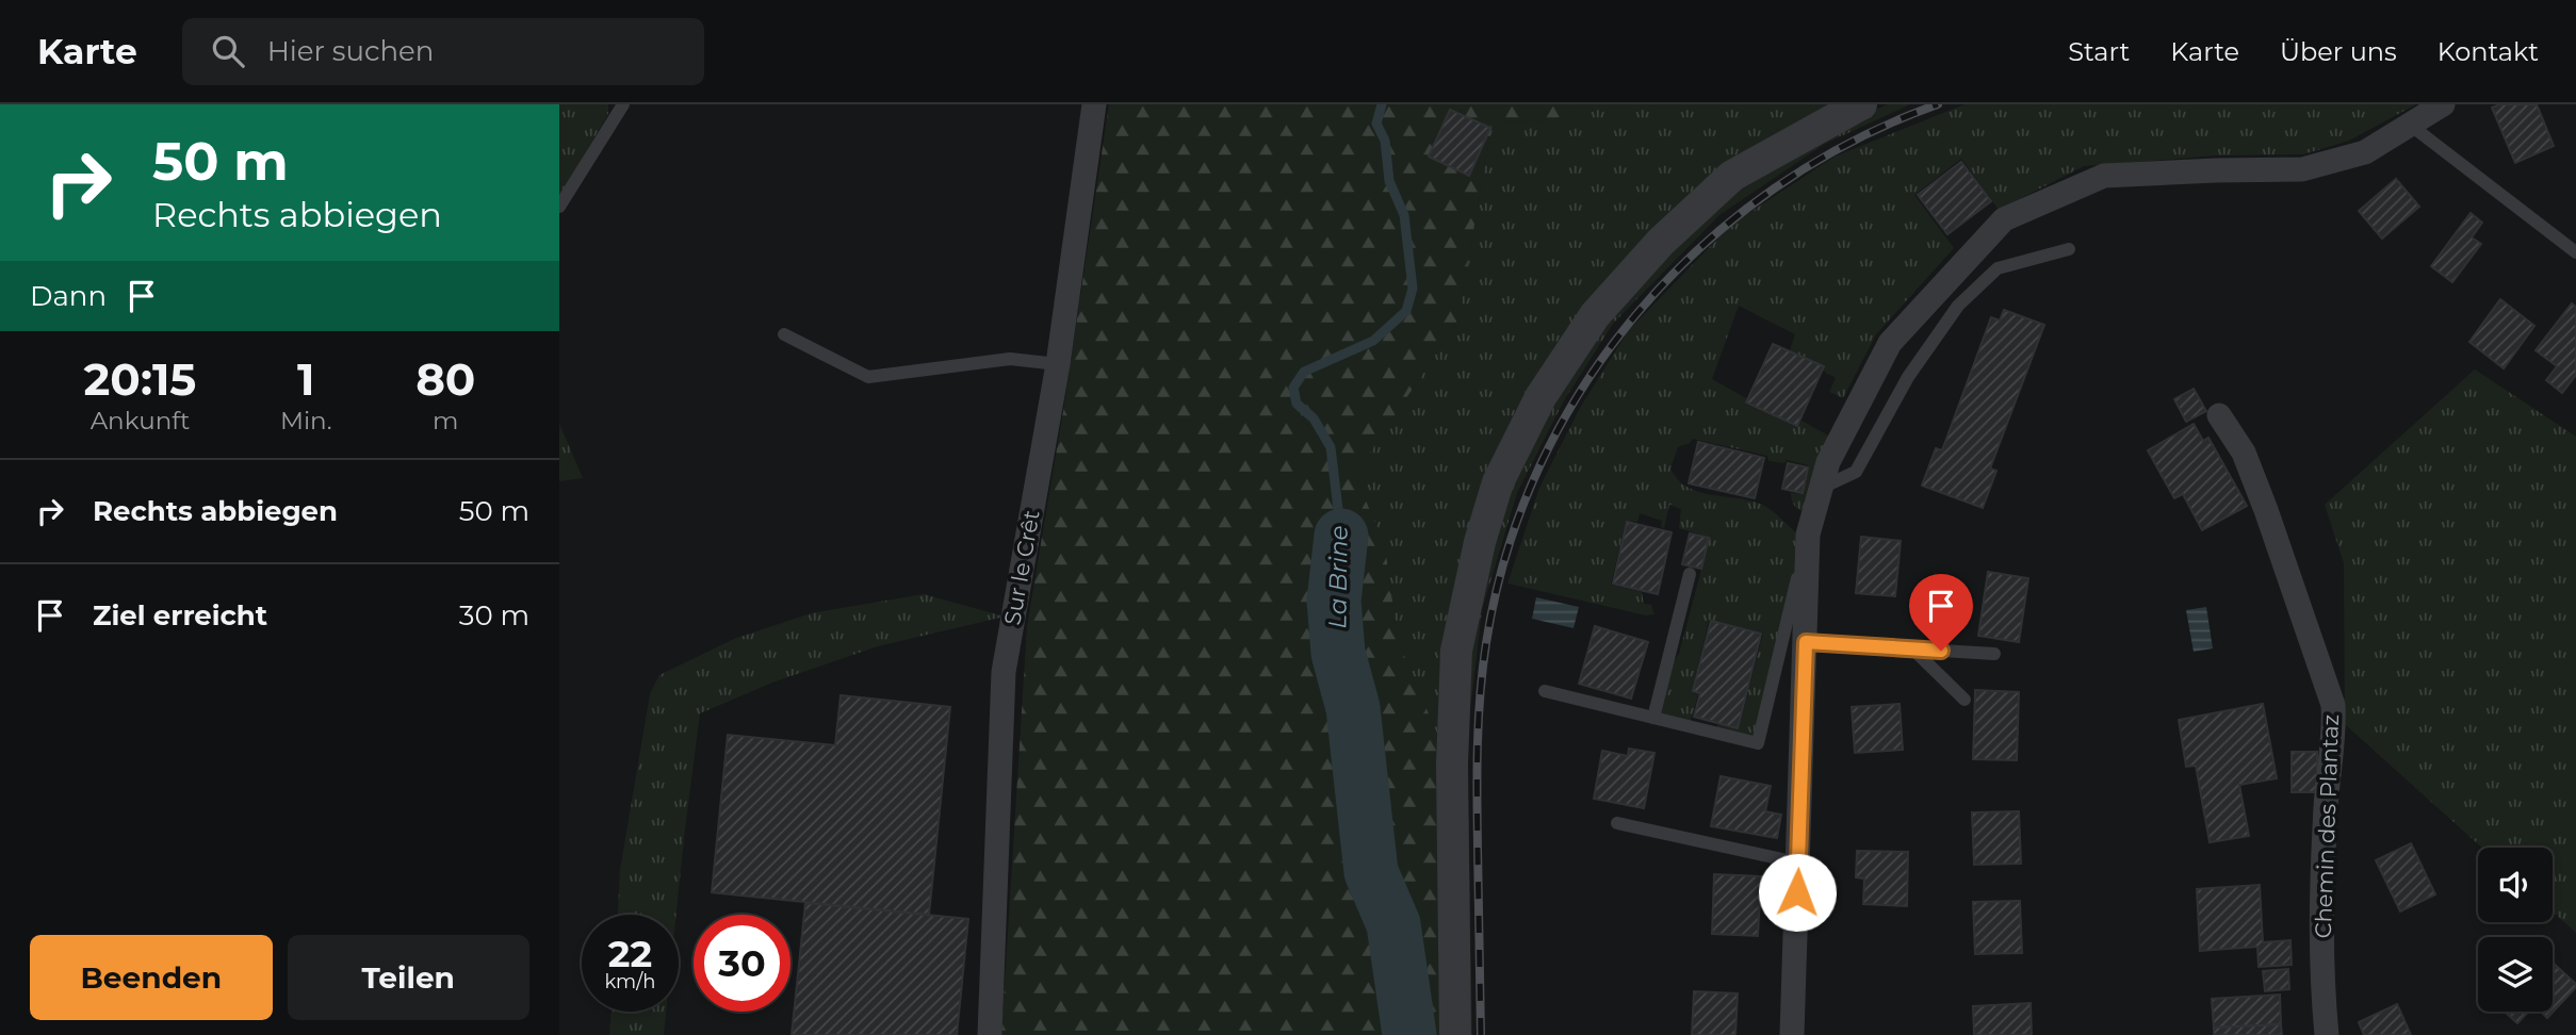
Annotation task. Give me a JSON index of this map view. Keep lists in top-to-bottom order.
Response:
{
  "streets": {
    "street": ["Sur le Crêt", "Chemin des Plantaz"]
  },
  "water": ["La Brine"],
  "page": {
    "header": "Karte",
    "search": "Hier suchen",
    "nav": [
      "Start",
      "Karte",
      "Über uns",
      "Kontakt"
    ],
    "turn": ["50 m", "Rechts abbiegen"],
    "then": "Dann",
    "eta": [
      "20:15",
      "Ankunft",
      "1",
      "Min.",
      "80",
      "m"
    ],
    "list": [
      {
        "name": "Rechts abbiegen",
        "value": "50 m"
      },
      {
        "name": "Ziel erreicht",
        "value": "30 m"
      }
    ],
    "speed": "22 km/h",
    "limit": "30",
    "buttons": ["Beenden", "Teilen"]
  }
}
